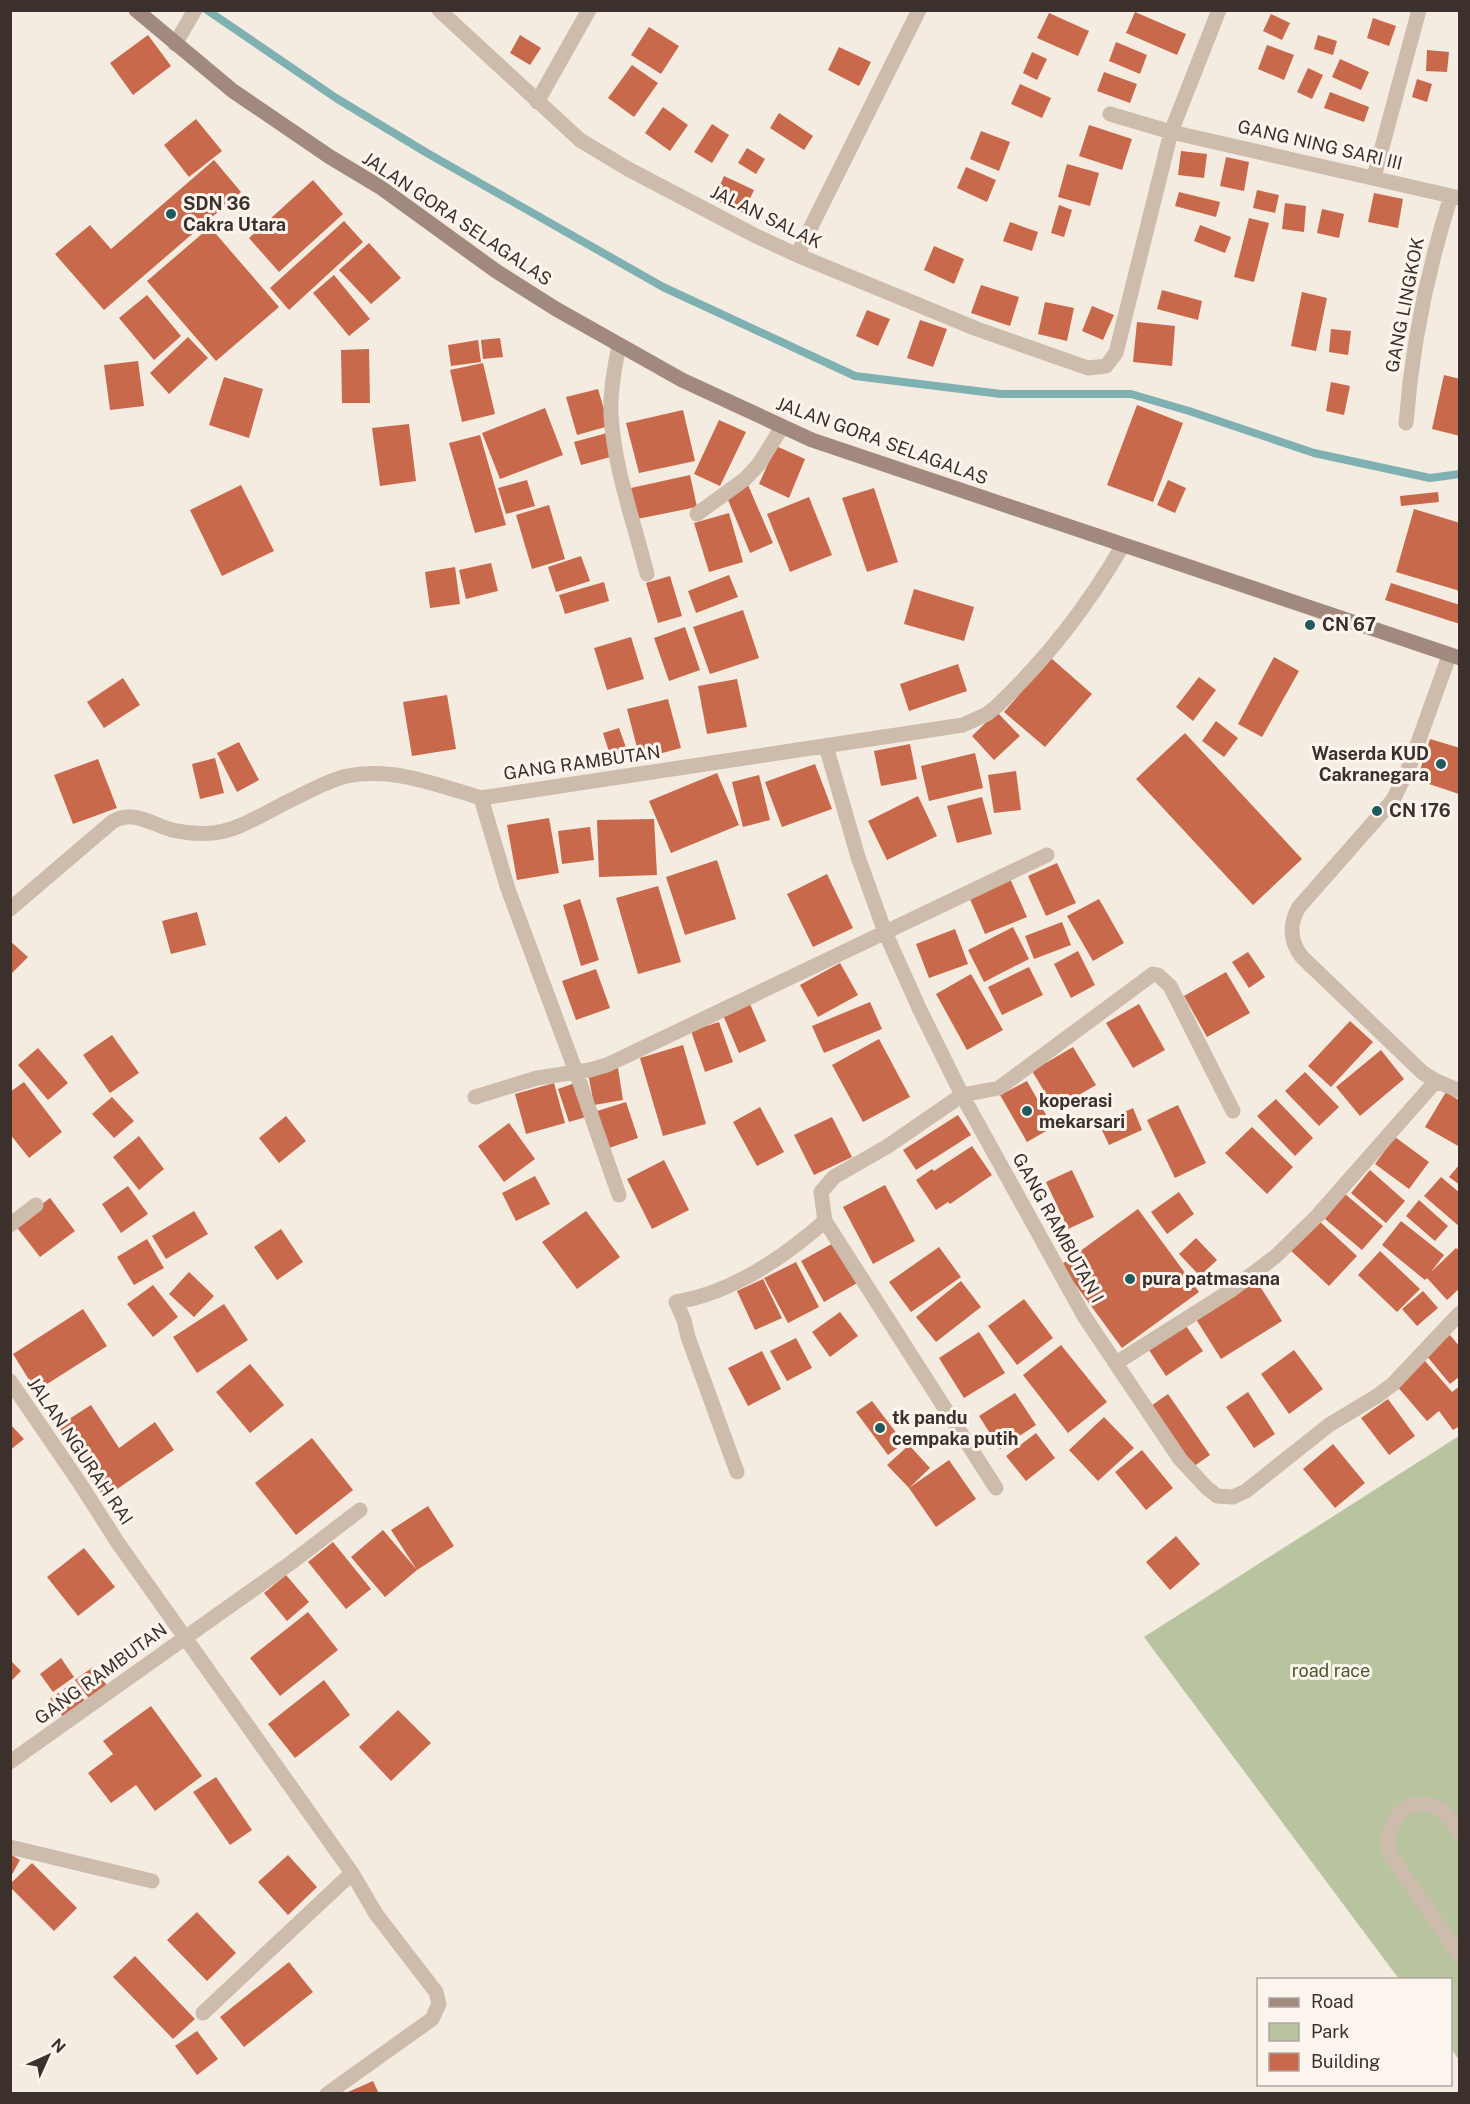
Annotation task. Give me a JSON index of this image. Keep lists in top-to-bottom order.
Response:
{
  "streets": {
    "street": [
      "GANG NING SARI III",
      "JALAN SALAK",
      "JALAN GORA SELAGALAS",
      "GANG LINGKOK",
      "GANG RAMBUTAN",
      "GANG RAMBUTAN I",
      "JALAN NGURAH RAI"
    ]
  },
  "crossings": [
    ["GANG NING SARI III", "JALAN SALAK"],
    ["GANG NING SARI III", "GANG LINGKOK"],
    ["JALAN GORA SELAGALAS", "GANG RAMBUTAN"],
    ["GANG RAMBUTAN", "GANG RAMBUTAN I"],
    ["GANG RAMBUTAN", "JALAN NGURAH RAI"]
  ],
  "parks": ["road race"],
  "places": [
    "SDN 36 Cakra Utara",
    "CN 67",
    "Waserda KUD Cakranegara",
    "CN 176",
    "koperasi mekarsari",
    "pura patmasana",
    "tk pandu cempaka putih"
  ],
  "legend": ["Road", "Park", "Building"],
  "north": "top right"
}
